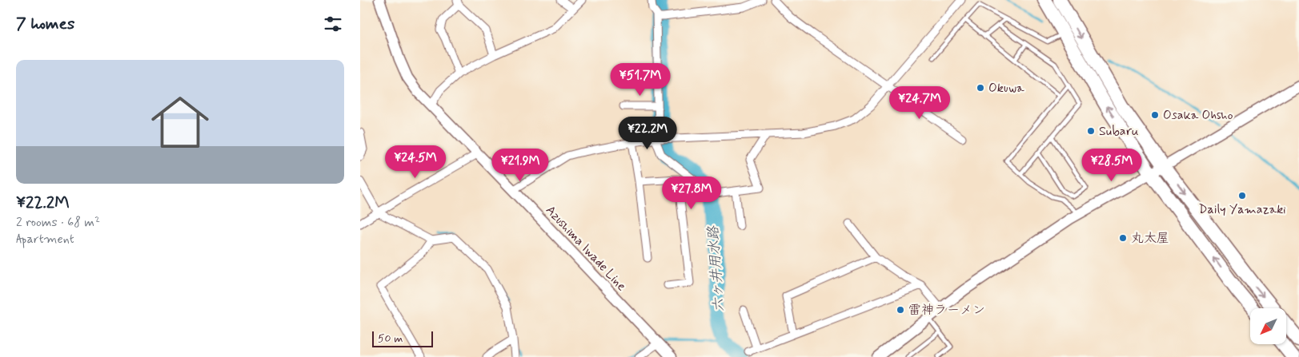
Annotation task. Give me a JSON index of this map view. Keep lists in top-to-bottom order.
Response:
{
  "streets": {
    "street": ["Azushima Iwade Line"]
  },
  "water": ["六ヶ井用水路"],
  "places": [
    "Okuwa",
    "Osaka Ohsho",
    "Subaru",
    "Daily Yamazaki",
    "丸太屋",
    "雷神ラーメン"
  ],
  "scale_bar": "50 m",
  "north": "bottom left",
  "page": {
    "heading": "7 homes",
    "list": [
      {
        "name": "¥22.2M",
        "note": "2 rooms · 68 m² · Apartment"
      }
    ],
    "price": [
      "¥51.7M",
      "¥24.7M",
      "¥22.2M",
      "¥24.5M",
      "¥21.9M",
      "¥28.5M",
      "¥27.8M"
    ],
    "scale": "50 m"
  }
}
